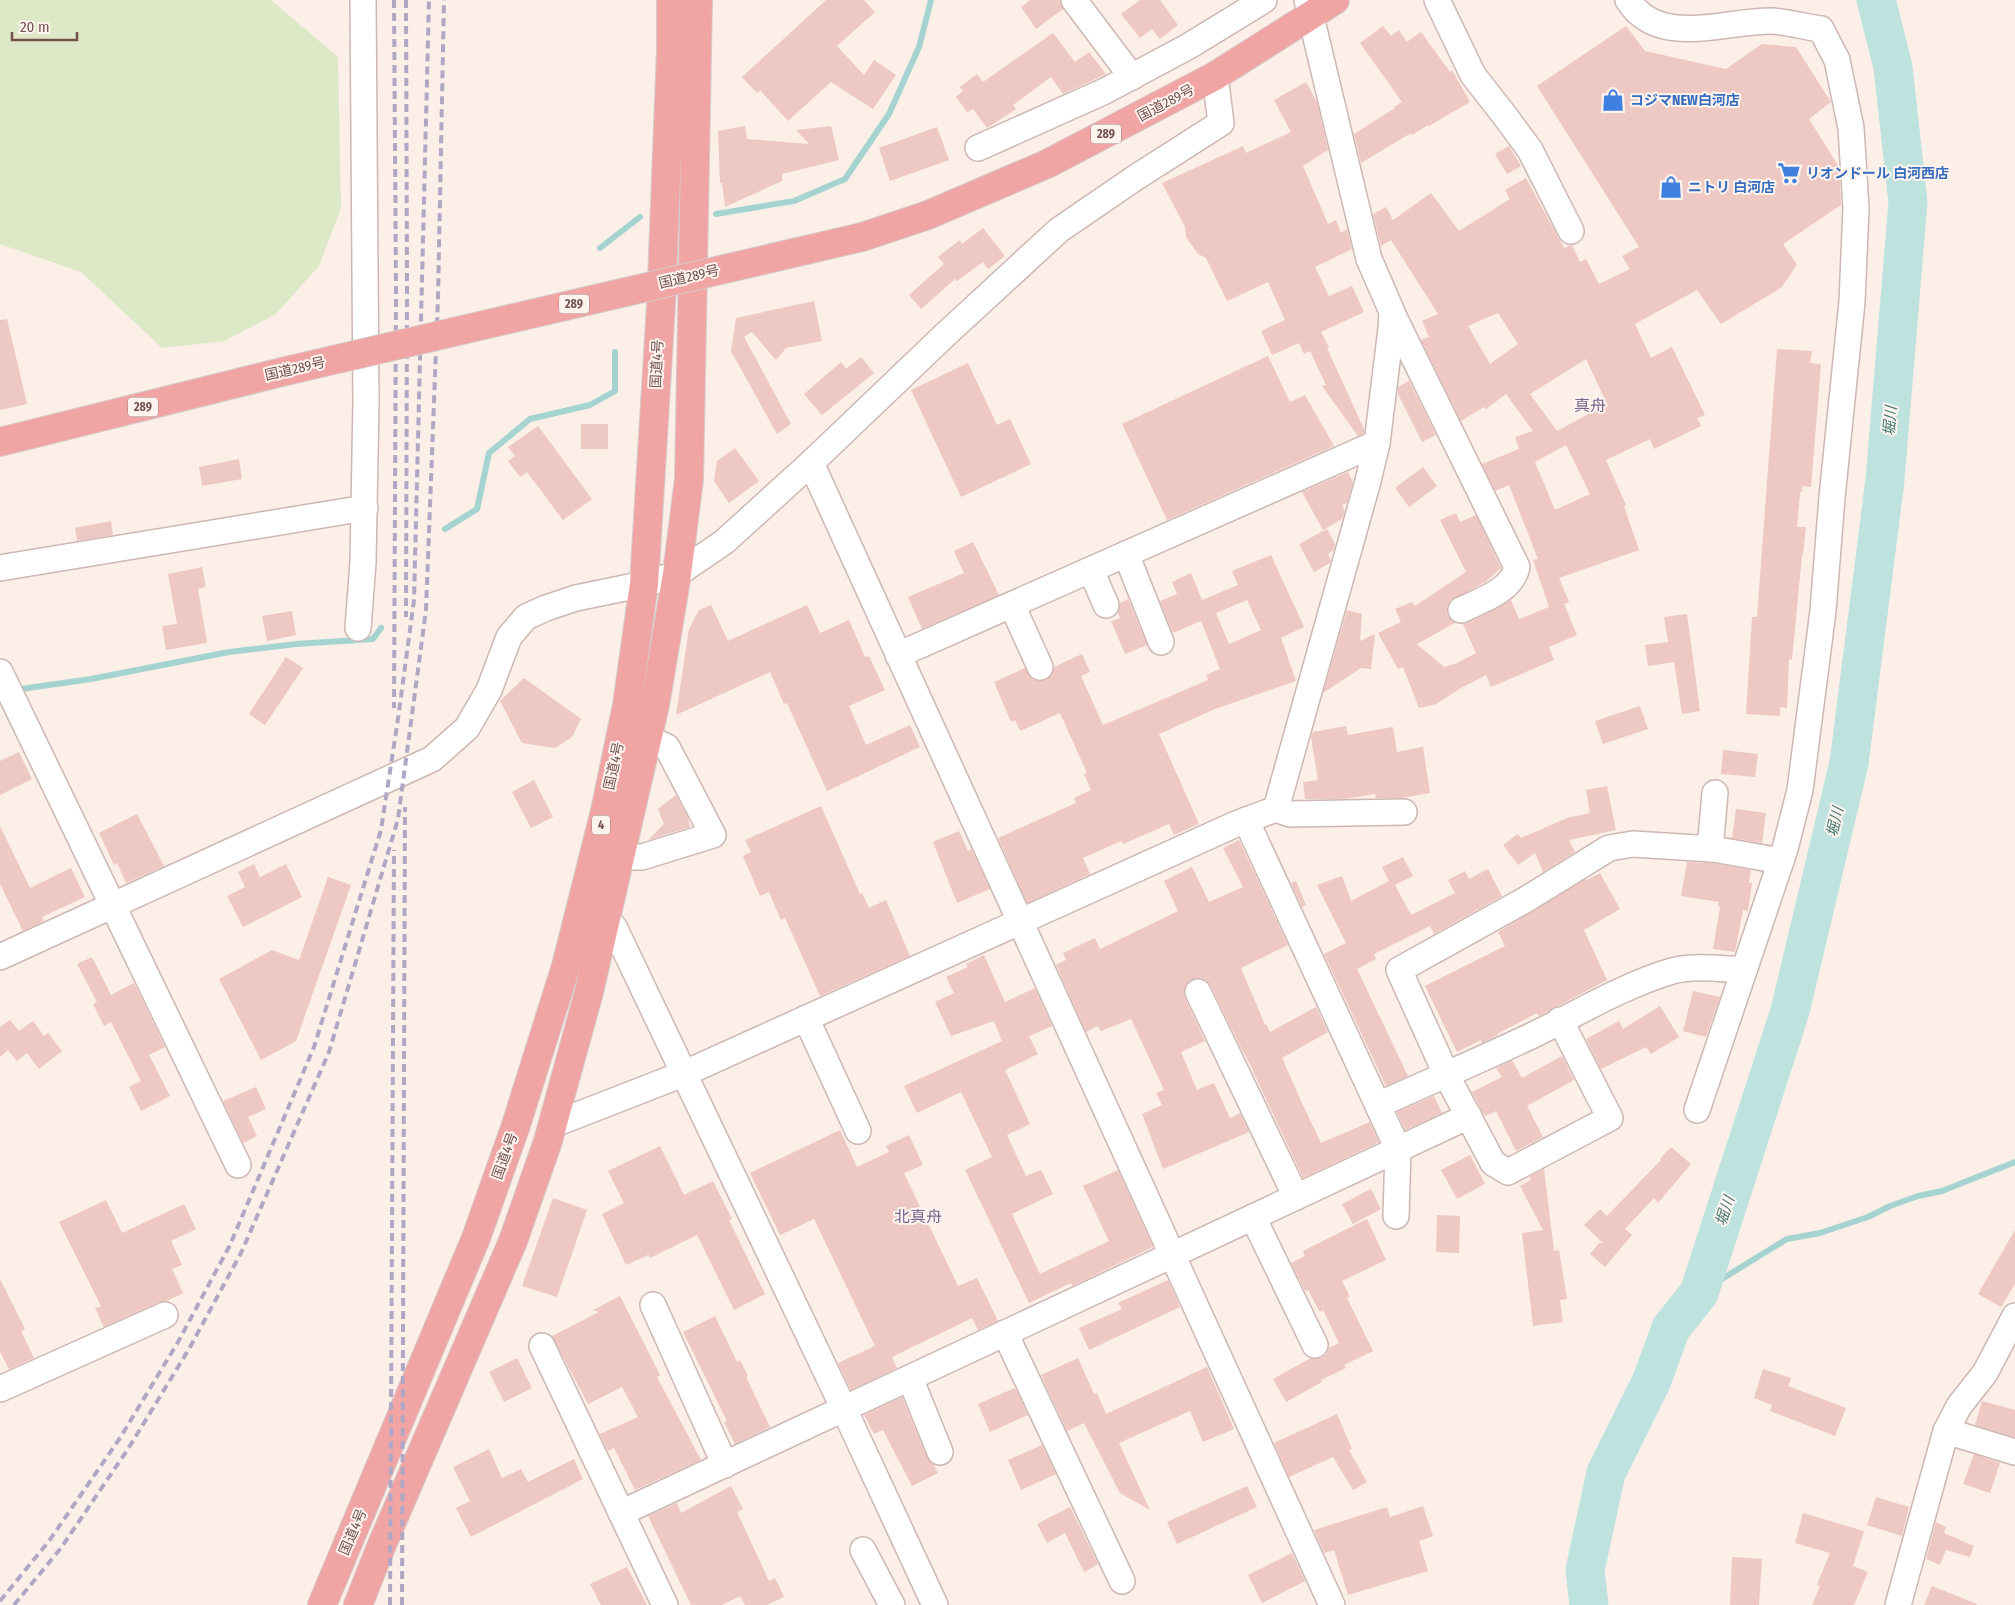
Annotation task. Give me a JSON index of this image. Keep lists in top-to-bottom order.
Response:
{
  "streets": {
    "highway": [
      "国道289号",
      "289",
      "国道4号",
      "4"
    ]
  },
  "districts": ["真舟", "北真舟"],
  "water": ["堀川"],
  "places": {
    "shop": ["コジマNEW白河店", "ニトリ 白河店"],
    "supermarket": ["リオンドール 白河西店"]
  },
  "scale_bar": "20 m"
}
